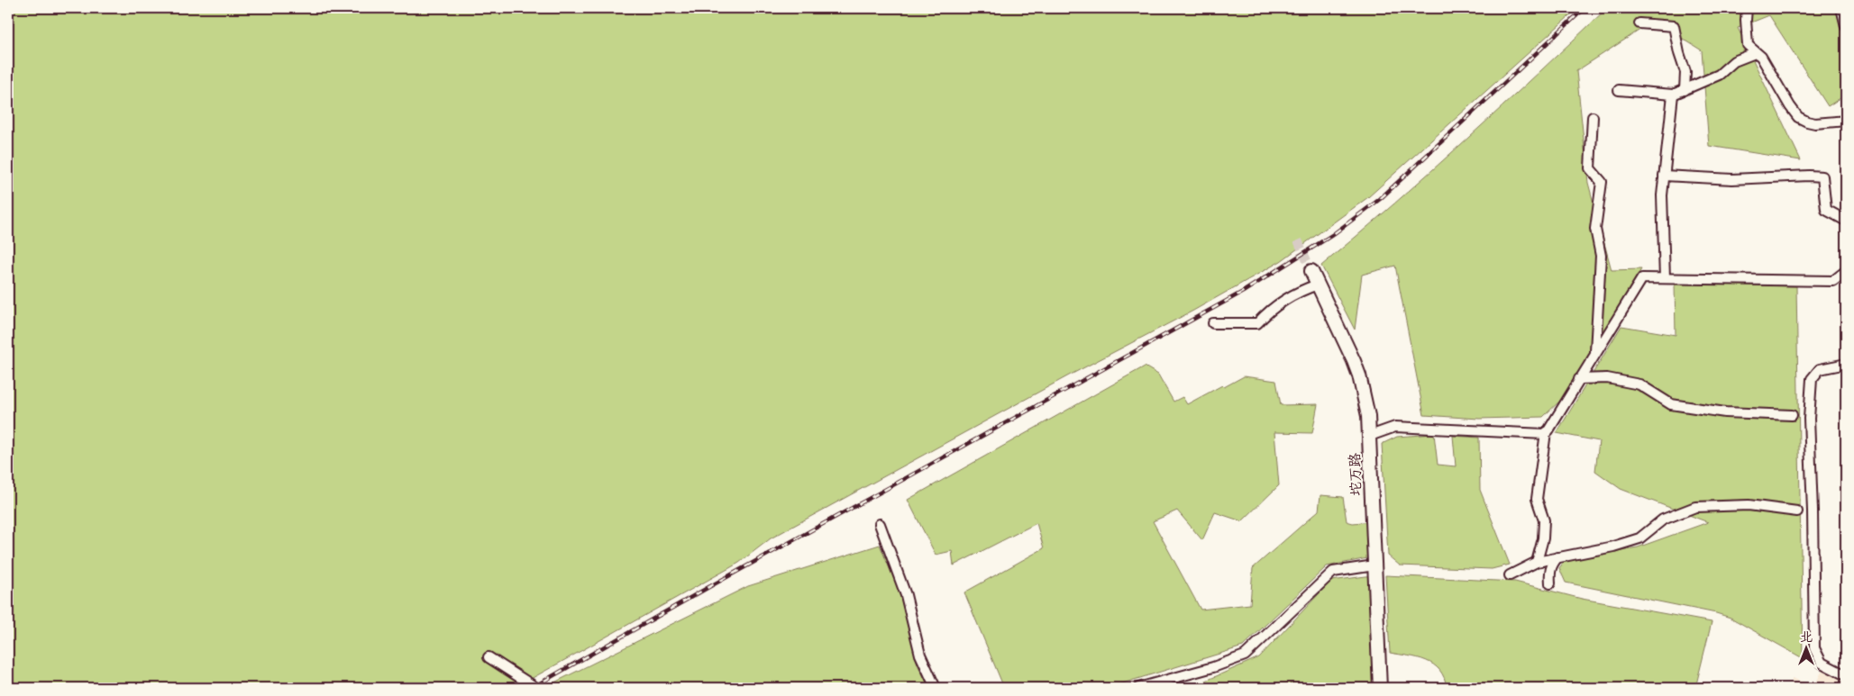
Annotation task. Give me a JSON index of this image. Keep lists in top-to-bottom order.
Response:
{
  "streets": {
    "main road": ["坨万路"]
  },
  "north": "top"
}
